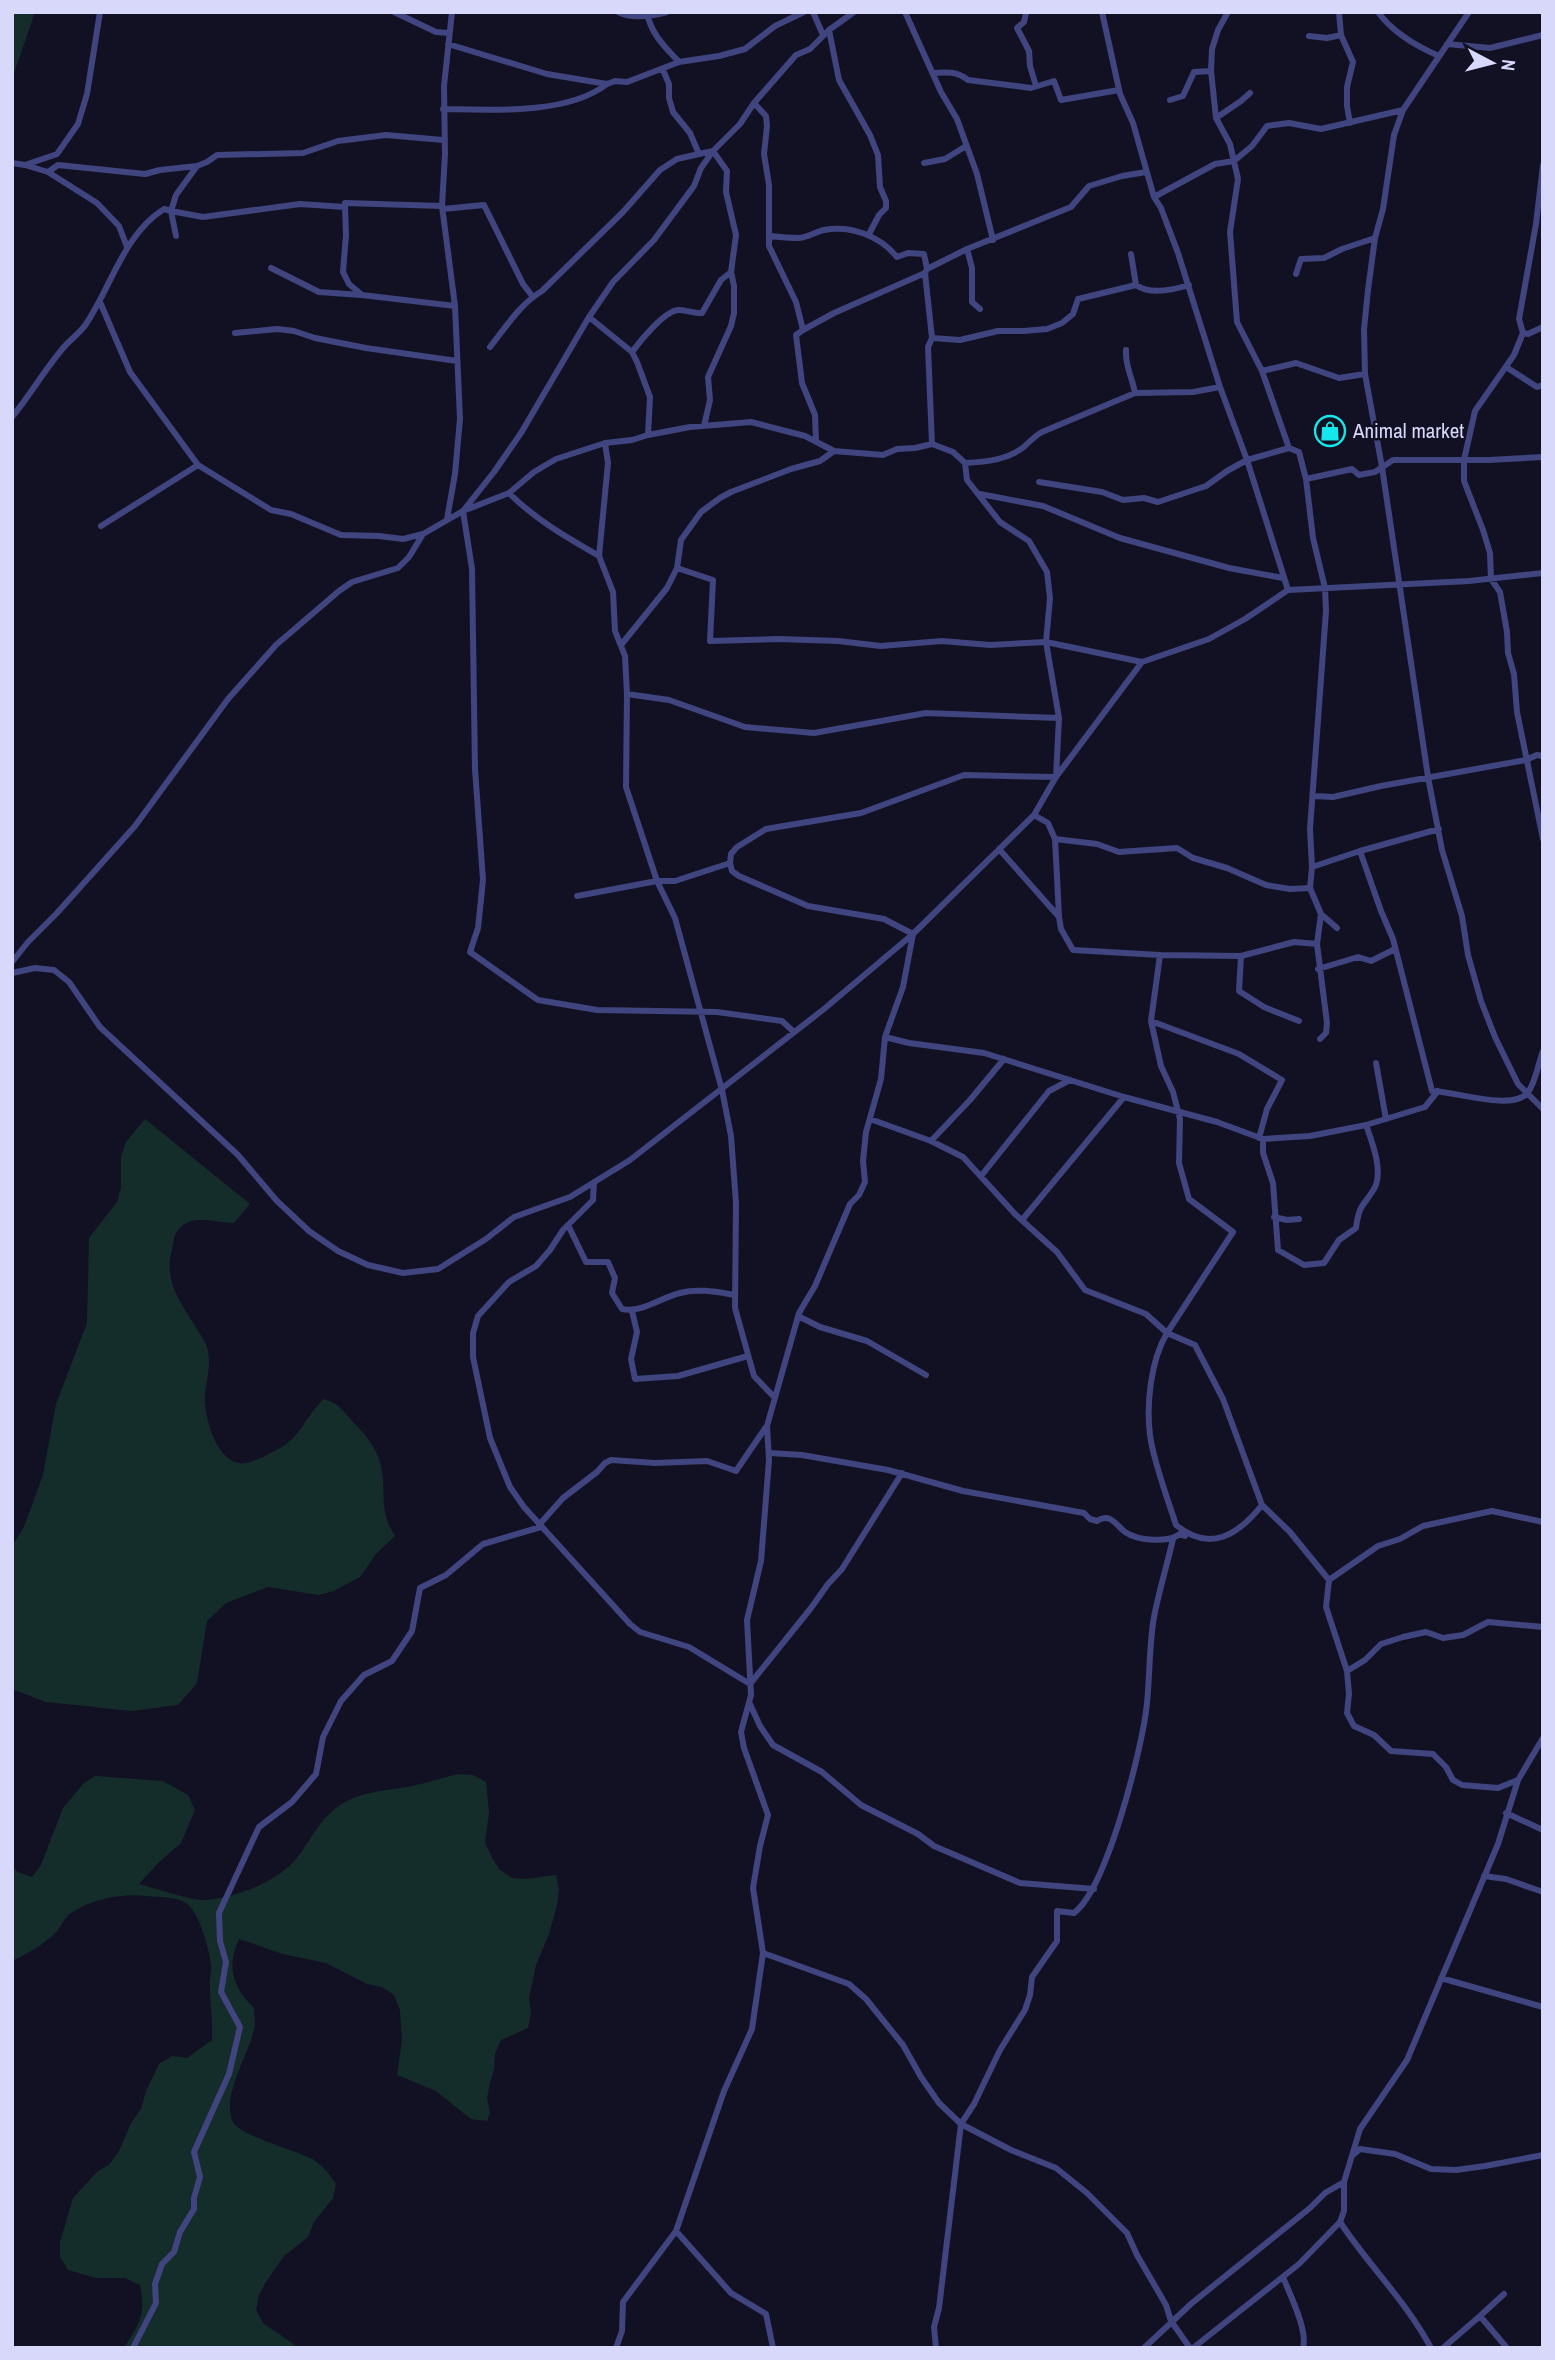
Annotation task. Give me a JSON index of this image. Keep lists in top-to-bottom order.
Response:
{
  "places": {
    "shop": ["Animal market"]
  },
  "north": "right"
}
